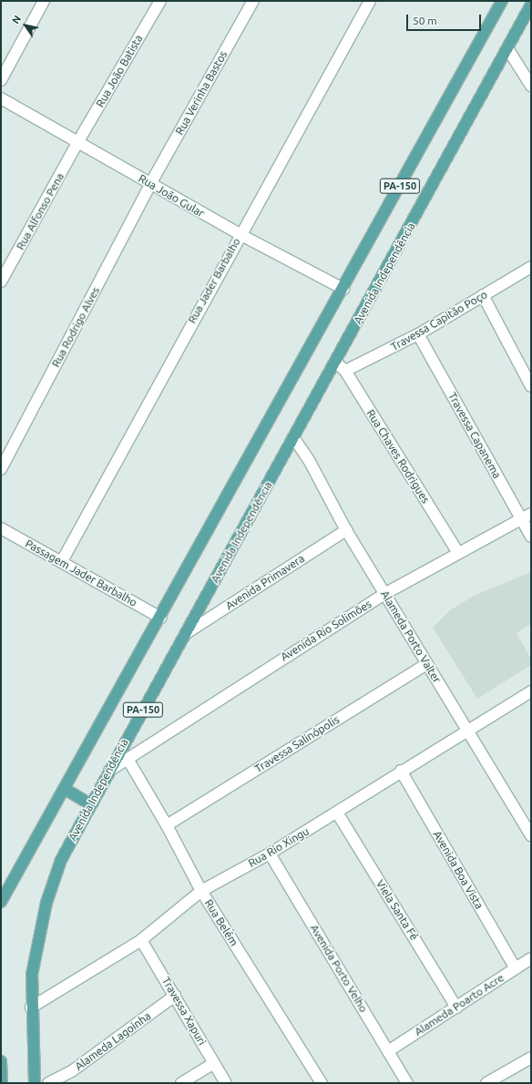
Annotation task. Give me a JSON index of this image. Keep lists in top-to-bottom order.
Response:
{
  "streets": {
    "main road": ["PA-150", "Avenida Independência"],
    "street": [
      "Rua João Batista",
      "Rua Verinha Bastos",
      "Rua João Gular",
      "Rua Alfonso Pena",
      "Rua Jader Barbalho",
      "Travessa Capitão Poço",
      "Rua Rodrigo Alves",
      "Travessa Capanema",
      "Rua Chaves Rodrigues",
      "Passagem Jader Barbalho",
      "Avenida Primavera",
      "Avenida Rio Solimões",
      "Alameda Porto Valter",
      "Travessa Salinópolis",
      "Rua Rio Xingu",
      "Avenida Boa Vista",
      "Viela Santa Fé",
      "Rua Belém",
      "Avenida Porto Velho",
      "Alameda Poarto Acre",
      "Travessa Xapuri",
      "Alameda Lagoinha"
    ]
  },
  "crossings": [
    ["Rua João Batista", "Rua João Gular"],
    ["Rua João Batista", "Rua Alfonso Pena"],
    ["Rua Verinha Bastos", "Rua João Gular"],
    ["Rua Verinha Bastos", "Rua Rodrigo Alves"],
    ["PA-150", "Rua João Gular"],
    ["PA-150", "Passagem Jader Barbalho"],
    ["Rua João Gular", "Rua Alfonso Pena"],
    ["Rua João Gular", "Rua Jader Barbalho"],
    ["Rua João Gular", "Rua Rodrigo Alves"],
    ["Avenida Independência", "Rua Chaves Rodrigues"],
    ["Avenida Independência", "Avenida Primavera"],
    ["Avenida Independência", "Alameda Porto Valter"],
    ["Avenida Independência", "Rua Rio Xingu"],
    ["Rua Jader Barbalho", "Passagem Jader Barbalho"],
    ["Travessa Capitão Poço", "Travessa Capanema"],
    ["Travessa Capitão Poço", "Rua Chaves Rodrigues"],
    ["Travessa Capanema", "Avenida Rio Solimões"],
    ["Rua Chaves Rodrigues", "Avenida Rio Solimões"],
    ["Avenida Primavera", "Alameda Porto Valter"],
    ["Avenida Rio Solimões", "Alameda Porto Valter"],
    ["Avenida Rio Solimões", "Rua Belém"],
    ["Alameda Porto Valter", "Travessa Salinópolis"],
    ["Alameda Porto Valter", "Rua Rio Xingu"],
    ["Travessa Salinópolis", "Rua Belém"],
    ["Rua Rio Xingu", "Avenida Boa Vista"],
    ["Rua Rio Xingu", "Viela Santa Fé"],
    ["Rua Rio Xingu", "Rua Belém"],
    ["Rua Rio Xingu", "Avenida Porto Velho"],
    ["Rua Rio Xingu", "Travessa Xapuri"],
    ["Avenida Boa Vista", "Alameda Poarto Acre"],
    ["Viela Santa Fé", "Alameda Poarto Acre"],
    ["Avenida Porto Velho", "Alameda Poarto Acre"],
    ["Travessa Xapuri", "Alameda Lagoinha"]
  ],
  "scale_bar": "50 m",
  "north": "top left"
}
